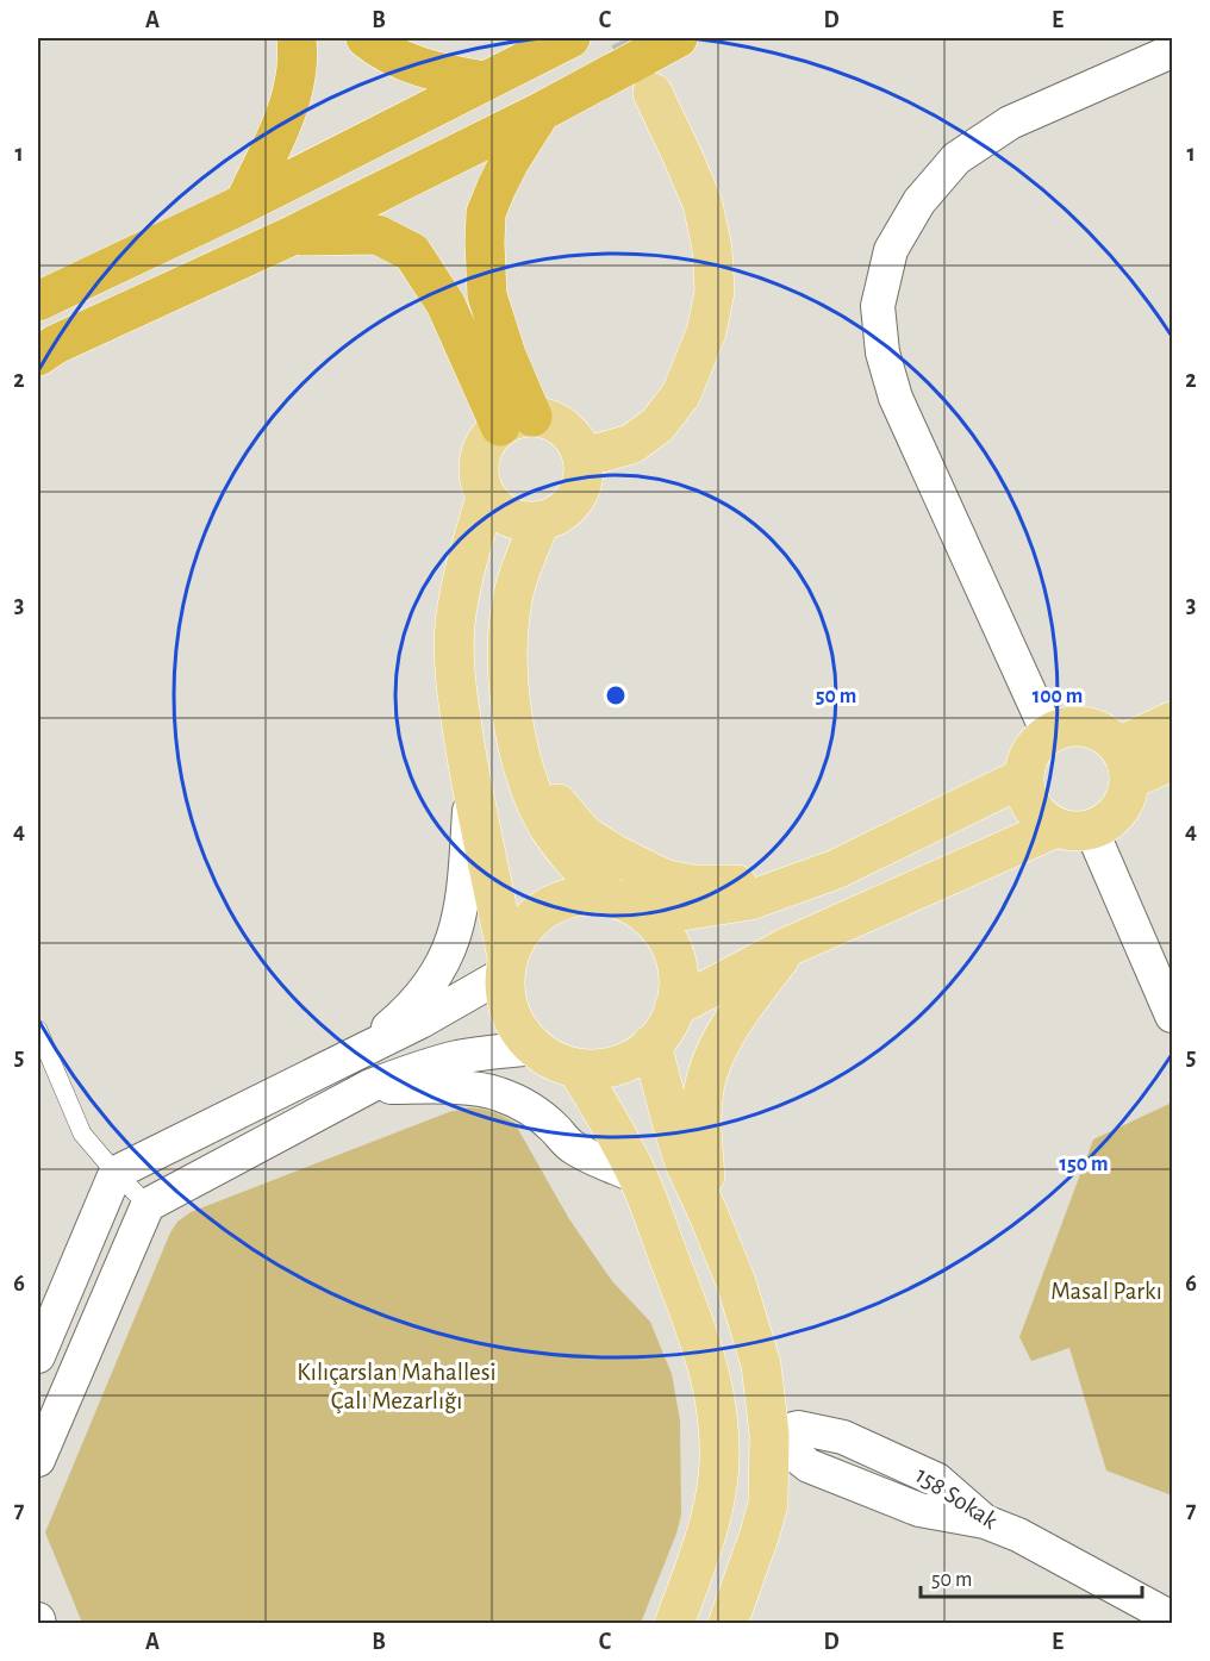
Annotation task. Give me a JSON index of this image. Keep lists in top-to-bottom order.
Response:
{
  "streets": {
    "street": ["158 Sokak"]
  },
  "parks": ["Masal Parkı", "Kılıçarslan Mahallesi Çalı Mezarlığı"],
  "scale_bar": "50 m",
  "grid": {
    "columns": [
      "A",
      "B",
      "C",
      "D",
      "E"
    ],
    "rows": [
      "1",
      "2",
      "3",
      "4",
      "5",
      "6",
      "7"
    ]
  },
  "rings": ["50 m", "100 m", "150 m"]
}
